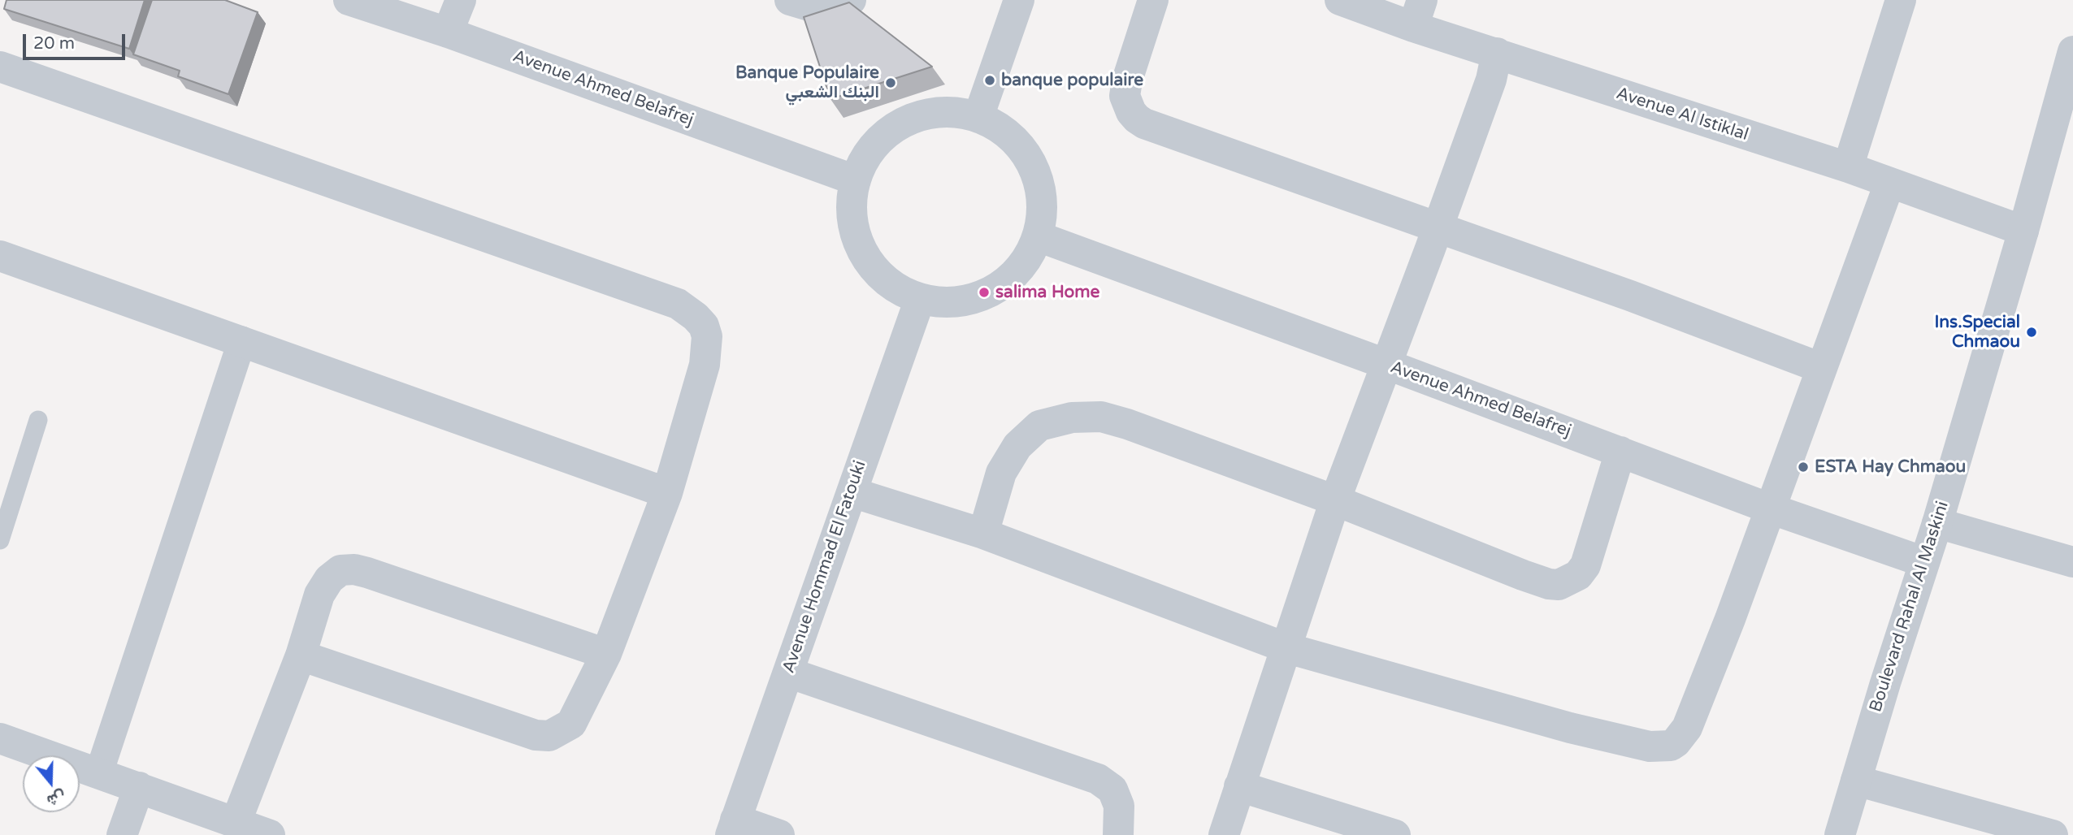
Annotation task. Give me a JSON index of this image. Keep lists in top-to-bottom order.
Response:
{
  "streets": {
    "street": [
      "Avenue Ahmed Belafrej",
      "Avenue Al Istiklal",
      "Avenue Hommad El Fatouki",
      "Boulevard Rahal Al Maskini"
    ]
  },
  "crossings": [
    ["Avenue Ahmed Belafrej", "Avenue Hommad El Fatouki"],
    ["Avenue Ahmed Belafrej", "Boulevard Rahal Al Maskini"],
    ["Avenue Al Istiklal", "Boulevard Rahal Al Maskini"]
  ],
  "places": [
    "banque populaire",
    "Banque Populaire البنك الشعبي",
    "salima Home",
    "Ins.Special Chmaou",
    "ESTA Hay Chmaou"
  ],
  "scale_bar": "20 m",
  "north": "bottom"
}
